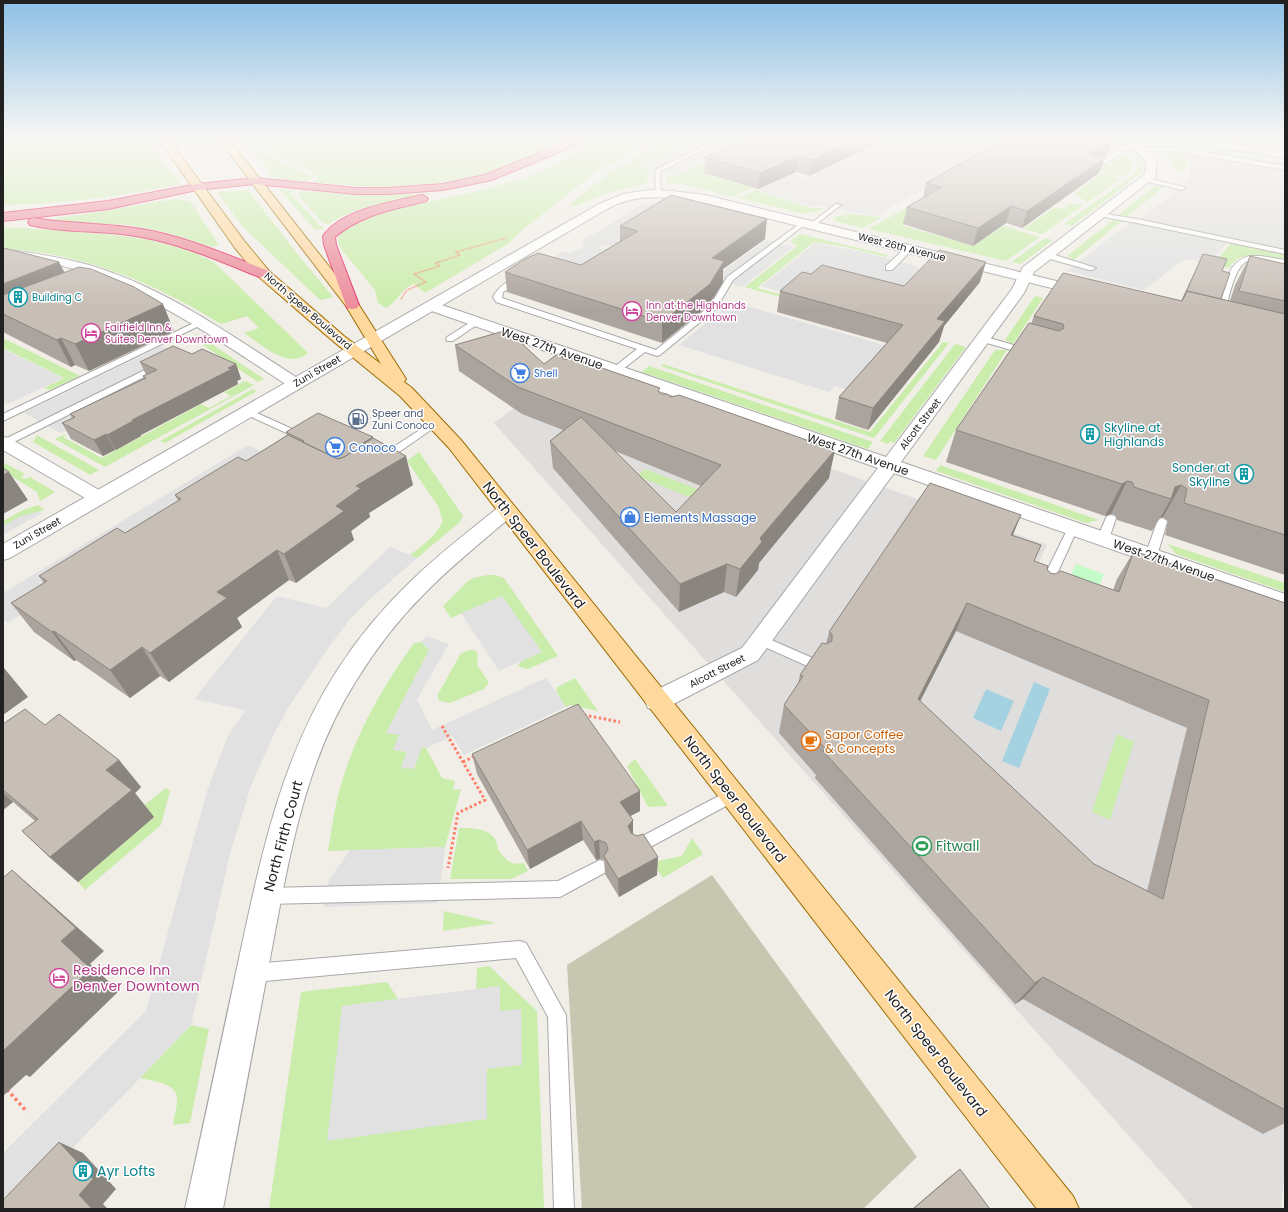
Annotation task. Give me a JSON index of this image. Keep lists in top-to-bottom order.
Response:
{
  "streets": {
    "main road": ["North Speer Boulevard"],
    "street": [
      "West 26th Avenue",
      "West 27th Avenue",
      "Zuni Street",
      "Alcott Street",
      "North Firth Court"
    ]
  },
  "crossings": [
    ["West 26th Avenue", "Alcott Street"],
    ["North Speer Boulevard", "Zuni Street"],
    ["North Speer Boulevard", "Alcott Street"],
    ["North Speer Boulevard", "North Firth Court"],
    ["West 27th Avenue", "Zuni Street"],
    ["West 27th Avenue", "Alcott Street"]
  ],
  "places": {
    "building": [
      "Building C",
      "Skyline at Highlands",
      "Sonder at Skyline",
      "Ayr Lofts"
    ],
    "hotel": ["Inn at the Highlands Denver Downtown", "Fairfield Inn & Suites Denver Downtown", "Residence Inn Denver Downtown"],
    "supermarket": ["Shell", "Conoco"],
    "fuel station": ["Speer and Zuni Conoco"],
    "shop": ["Elements Massage"],
    "cafe": ["Sapor Coffee & Concepts"],
    "sports": ["Fitwall"]
  }
}
